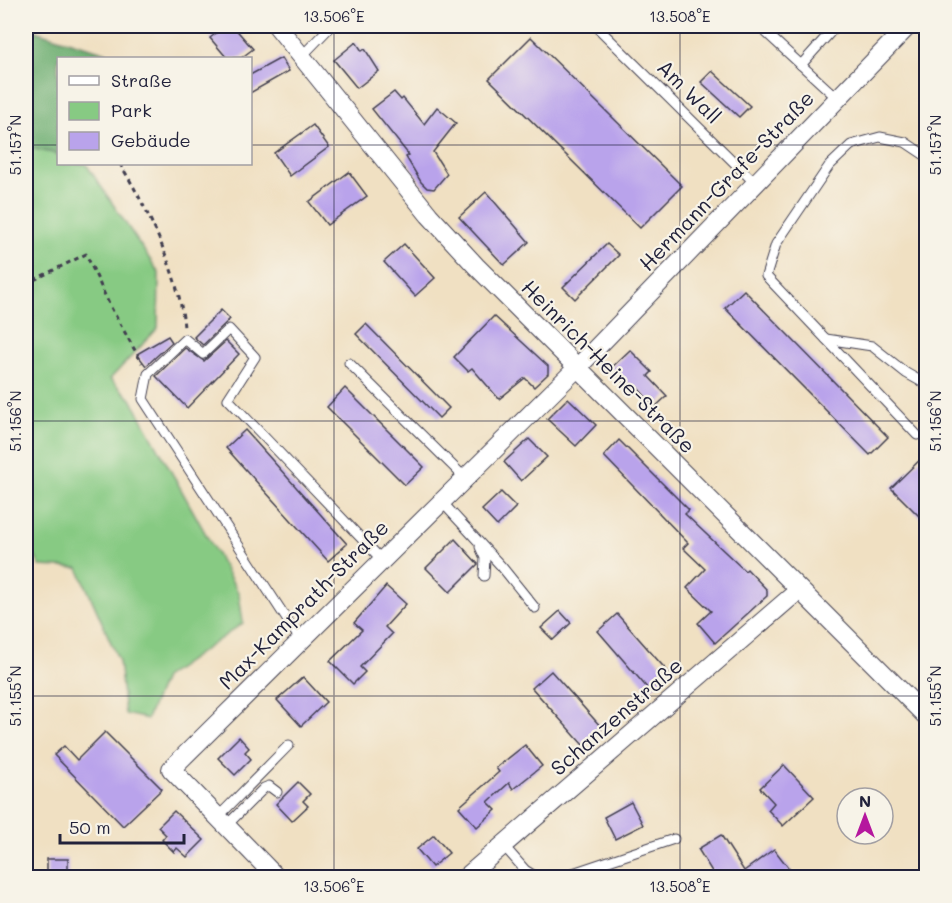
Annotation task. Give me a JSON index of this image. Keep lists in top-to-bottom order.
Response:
{
  "streets": {
    "street": [
      "Hermann-Grafe-Straße",
      "Heinrich-Heine-Straße",
      "Max-Kamprath-Straße",
      "Schanzenstraße"
    ],
    "lane": ["Am Wall"]
  },
  "crossings": [
    ["Am Wall", "Hermann-Grafe-Straße"],
    ["Hermann-Grafe-Straße", "Heinrich-Heine-Straße"],
    ["Hermann-Grafe-Straße", "Max-Kamprath-Straße"],
    ["Heinrich-Heine-Straße", "Max-Kamprath-Straße"],
    ["Heinrich-Heine-Straße", "Schanzenstraße"]
  ],
  "legend": ["Straße", "Park", "Gebäude"],
  "scale_bar": "50 m",
  "north": "top",
  "coordinates": [
    "13.506°E",
    "13.508°E",
    "51.157°N",
    "51.156°N",
    "51.155°N"
  ]
}
